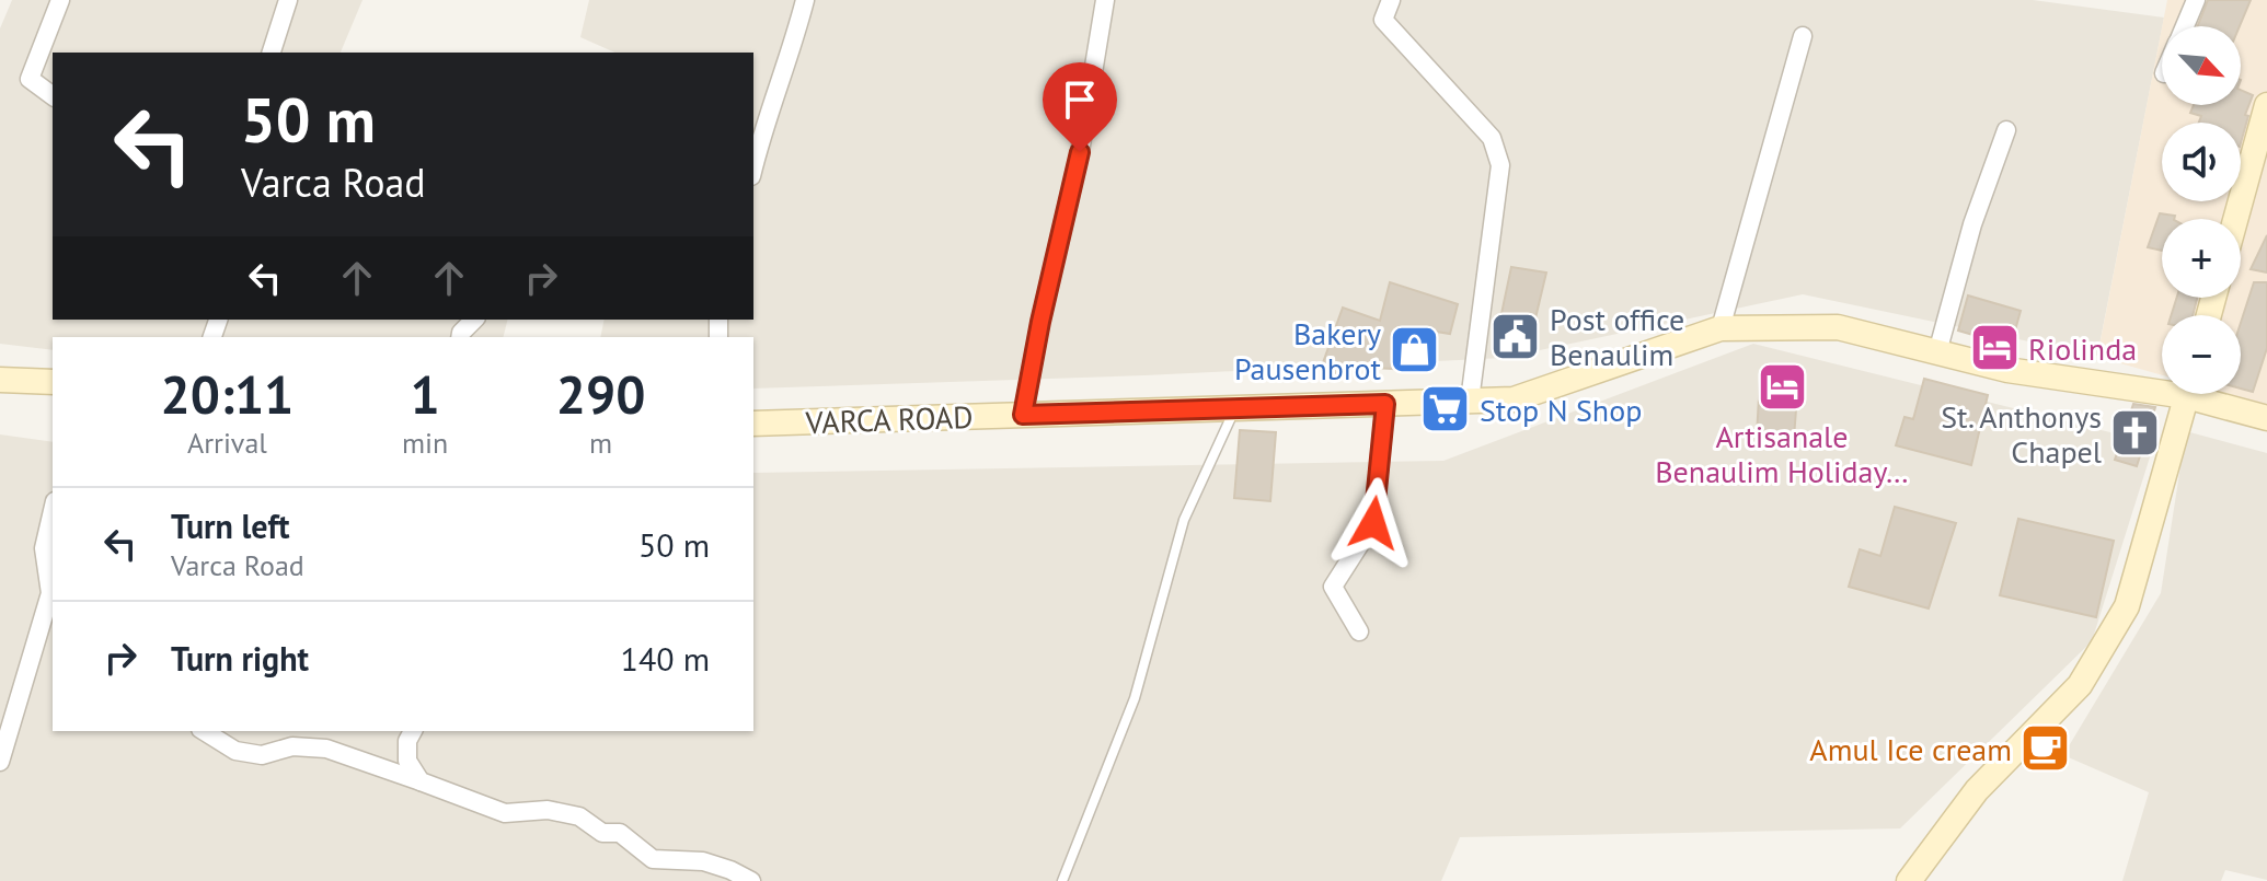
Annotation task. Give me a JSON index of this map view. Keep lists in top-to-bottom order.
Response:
{
  "streets": {
    "main road": ["VARCA ROAD"]
  },
  "places": {
    "public building": ["Post office Benaulim"],
    "hotel": ["Riolinda", "Artisanale Benaulim Holiday…"],
    "shop": ["Bakery Pausenbrot"],
    "supermarket": ["Stop N Shop"],
    "church": ["St. Anthonys Chapel"],
    "cafe": ["Amul Ice cream"]
  },
  "north": "bottom right",
  "page": {
    "map_buttons": ["+", "−"],
    "turn": ["50 m", "Varca Road"],
    "eta": [
      "20:11",
      "Arrival",
      "1",
      "min",
      "290",
      "m"
    ],
    "list": [
      {
        "name": "Turn left",
        "note": "Varca Road",
        "value": "50 m"
      },
      {
        "name": "Turn right",
        "value": "140 m"
      }
    ]
  }
}
